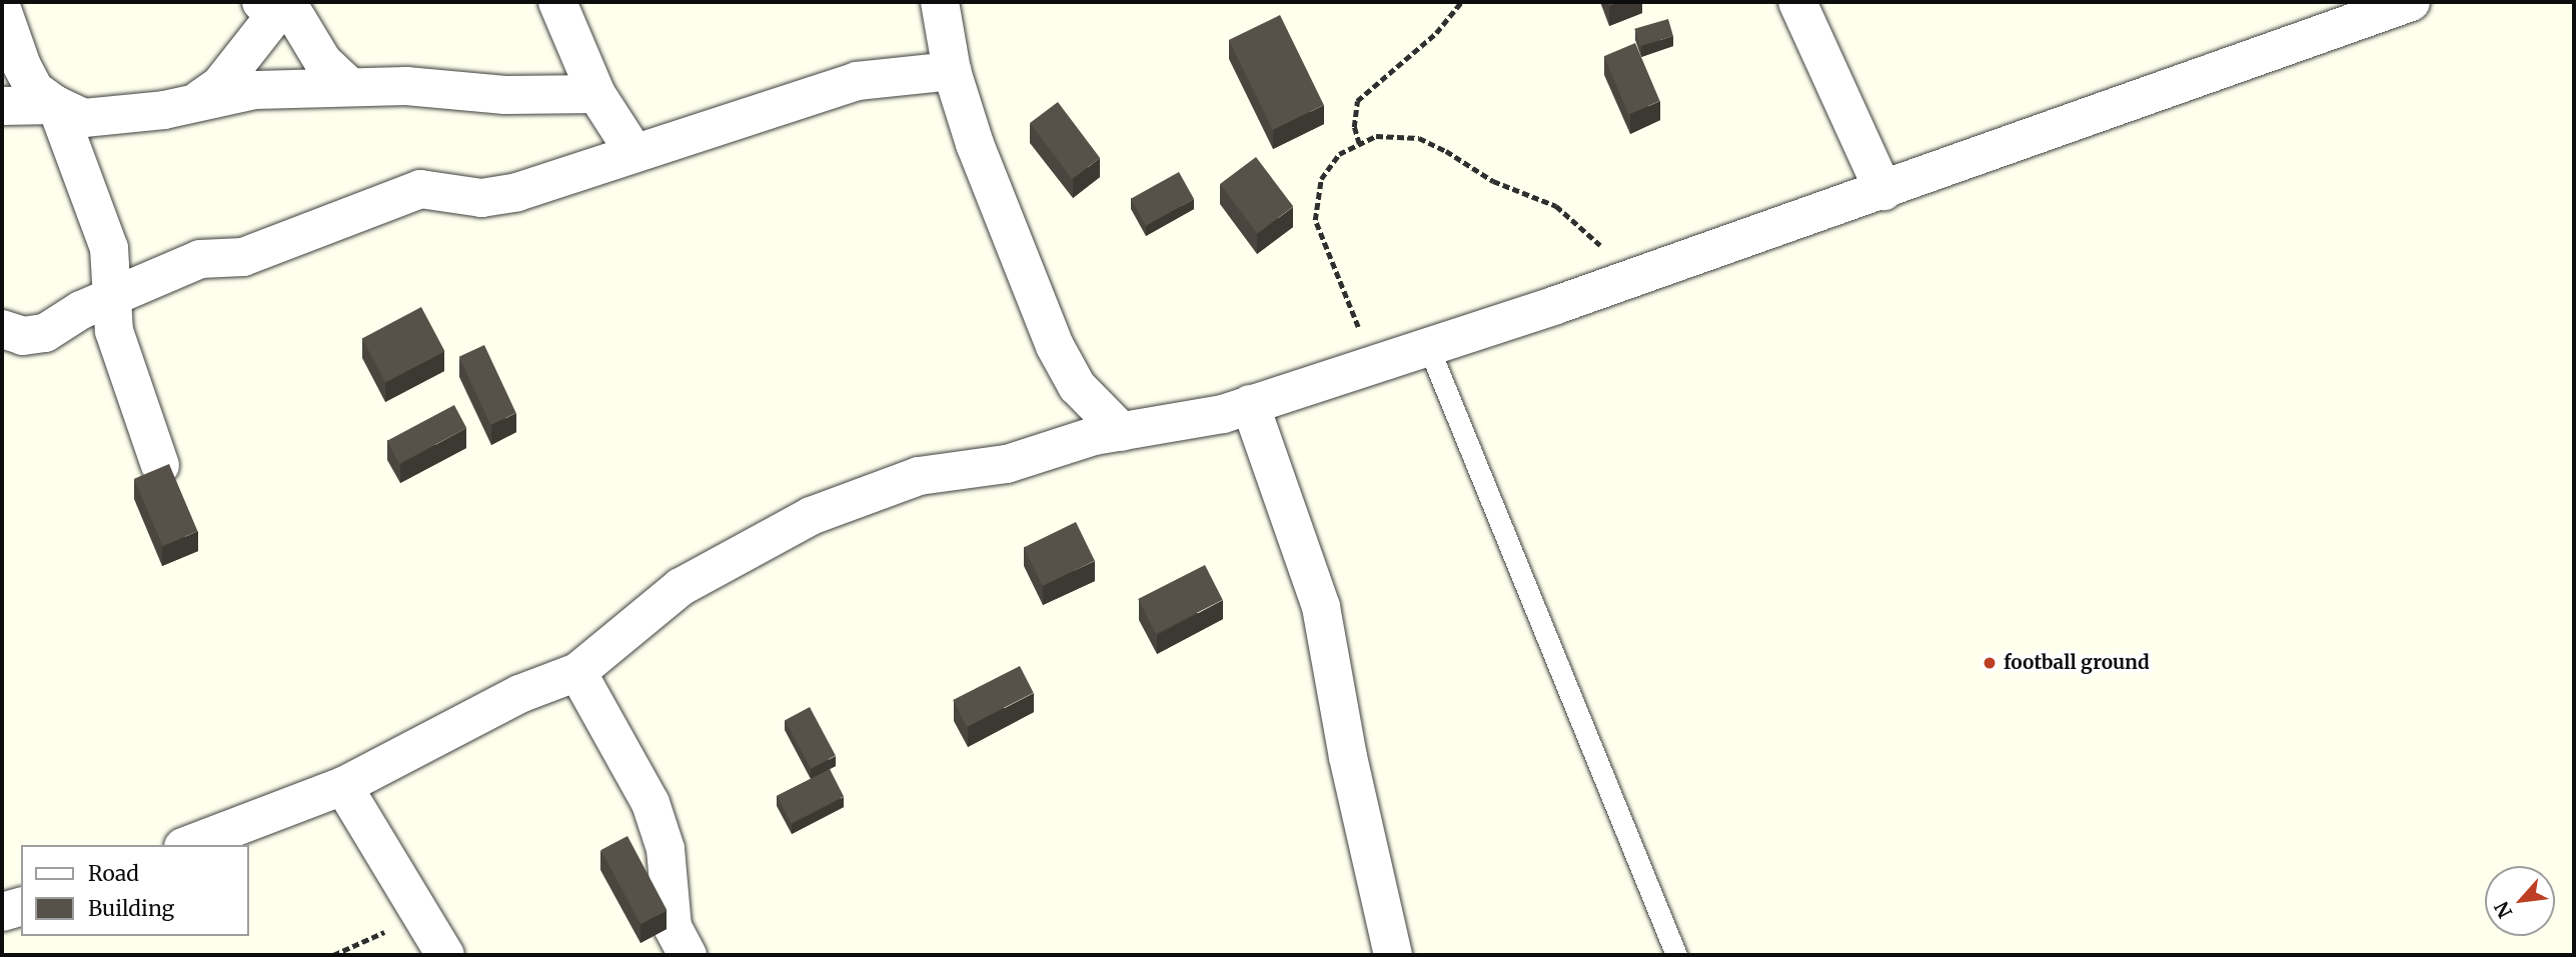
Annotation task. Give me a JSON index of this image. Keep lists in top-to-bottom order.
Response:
{
  "places": ["football ground"],
  "legend": ["Road", "Building"],
  "north": "bottom left"
}
